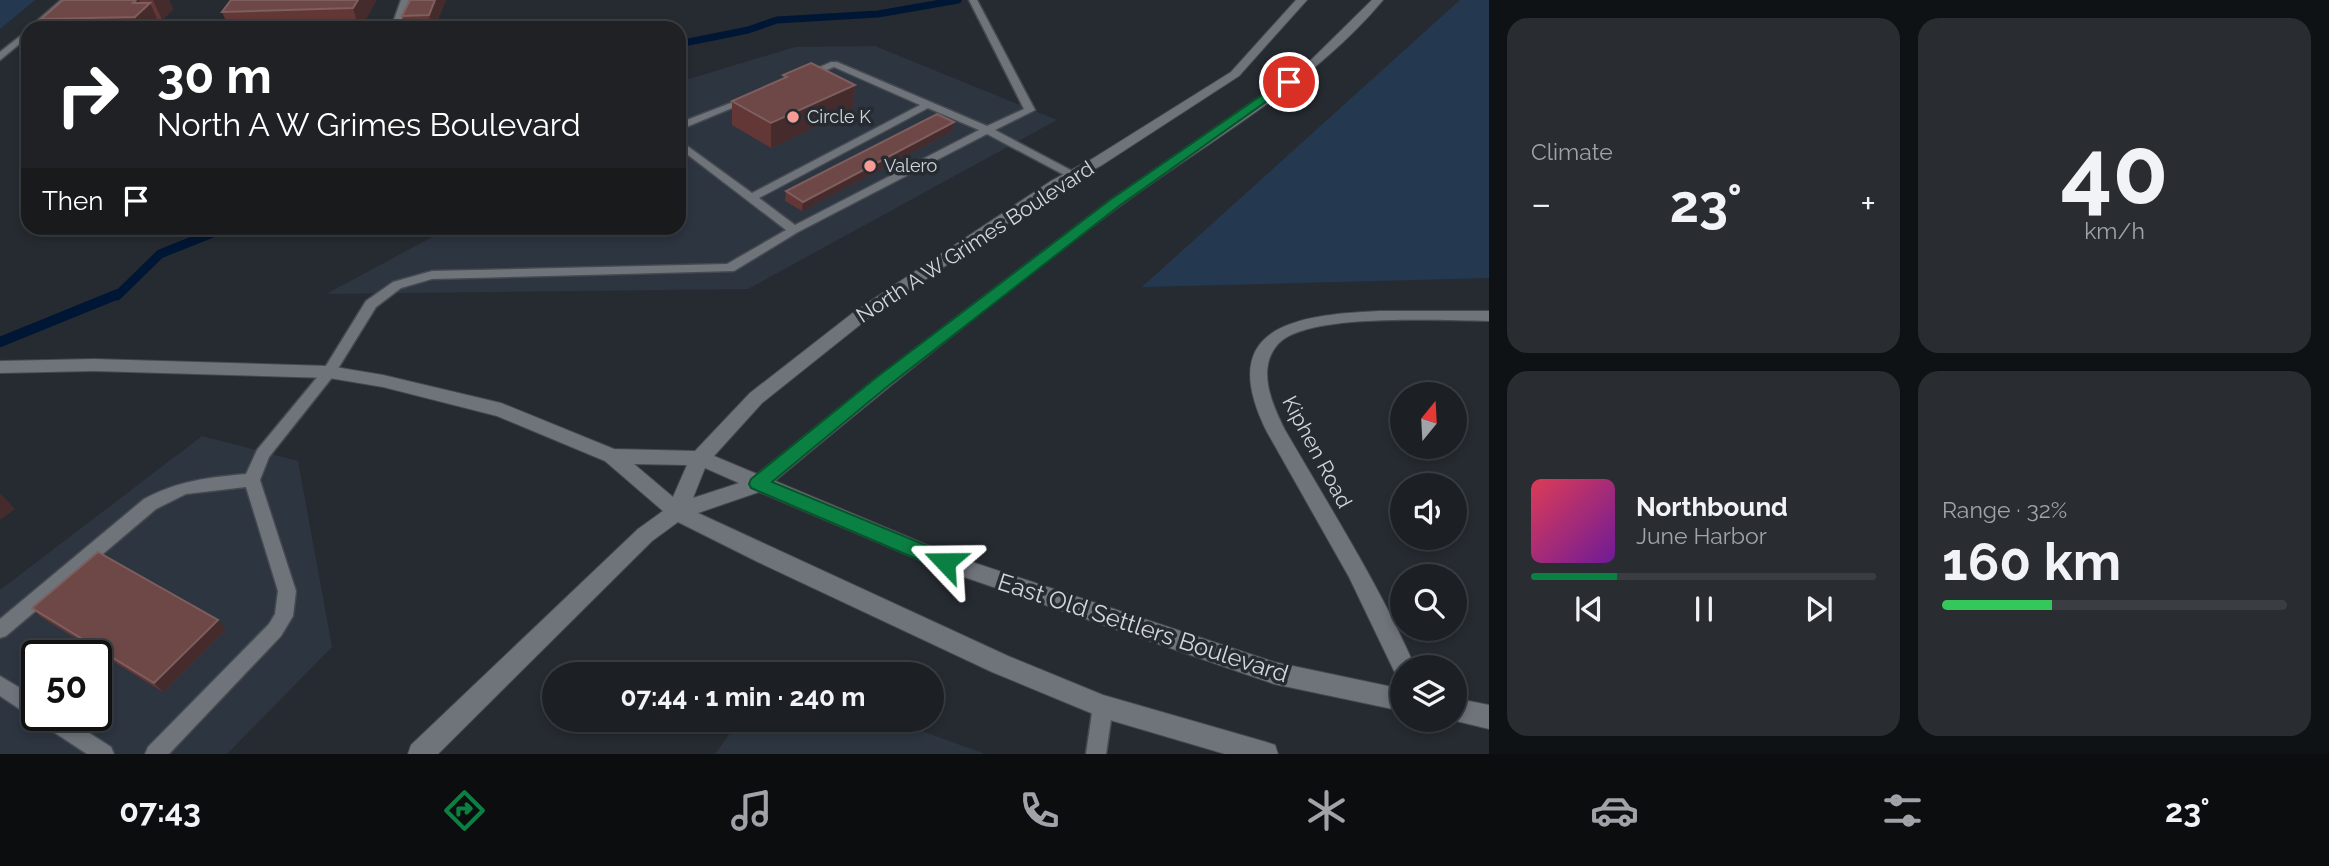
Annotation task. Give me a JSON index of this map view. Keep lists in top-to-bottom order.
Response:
{
  "streets": {
    "main road": ["North A W Grimes Boulevard", "Kiphen Road", "East Old Settlers Boulevard"]
  },
  "crossings": [
    ["North A W Grimes Boulevard", "East Old Settlers Boulevard"]
  ],
  "places": ["Circle K", "Valero"],
  "north": "top",
  "page": {
    "tile": [
      "Climate",
      ["40", "km/h"],
      ["Range · 32%", "160 km"]
    ],
    "turn": ["30 m", "North A W Grimes Boulevard"],
    "then": "Then",
    "heat": ["−", "23°", "+"],
    "song": ["Northbound", "June Harbor"],
    "limit": "50",
    "trip": "07:44 · 1 min · 240 m",
    "tabs": ["07:43", "23°"]
  }
}
